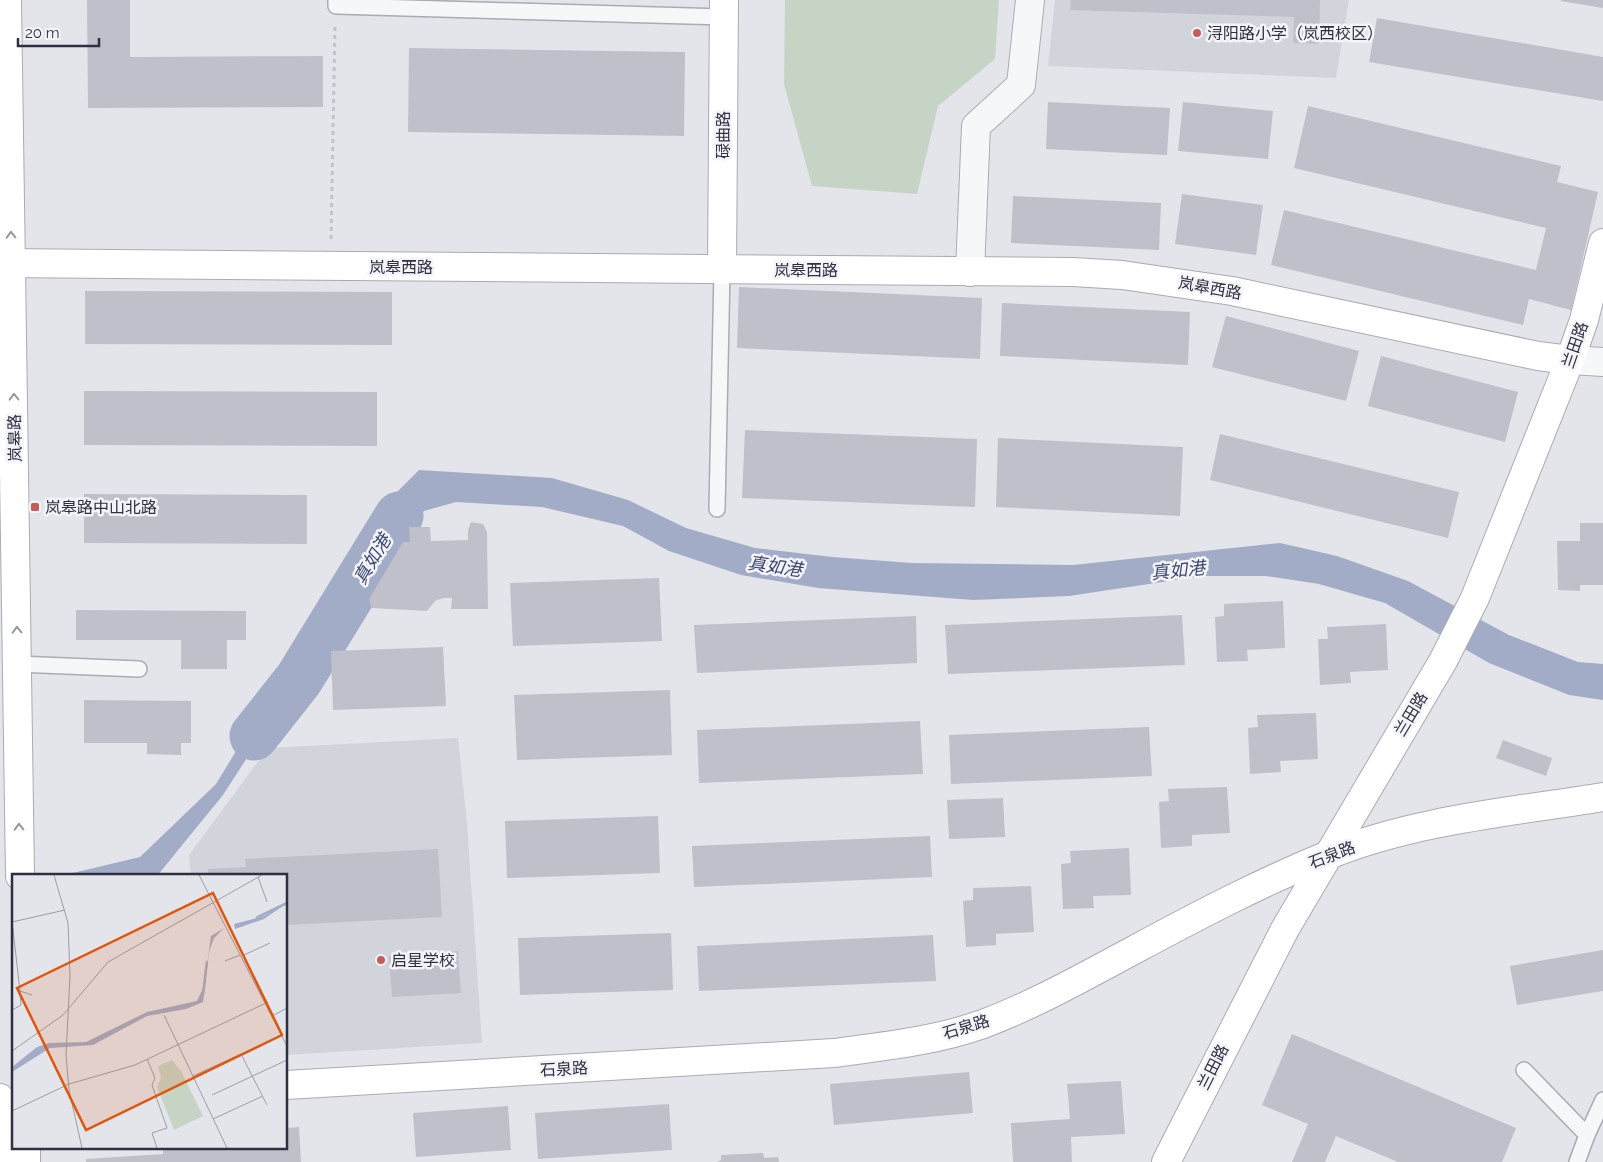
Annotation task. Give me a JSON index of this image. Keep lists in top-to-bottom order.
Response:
{
  "streets": {
    "street": [
      "碌曲路",
      "岚皋西路",
      "兰田路",
      "岚皋路",
      "石泉路"
    ]
  },
  "crossings": [
    ["碌曲路", "岚皋西路"],
    ["岚皋西路", "兰田路"],
    ["岚皋西路", "岚皋路"],
    ["兰田路", "石泉路"]
  ],
  "one_way": ["岚皋路"],
  "water": ["真如港"],
  "places": {
    "other": ["浔阳路小学（岚西校区）", "启星学校"],
    "transit": ["岚皋路中山北路"]
  },
  "scale_bar": "20 m"
}
